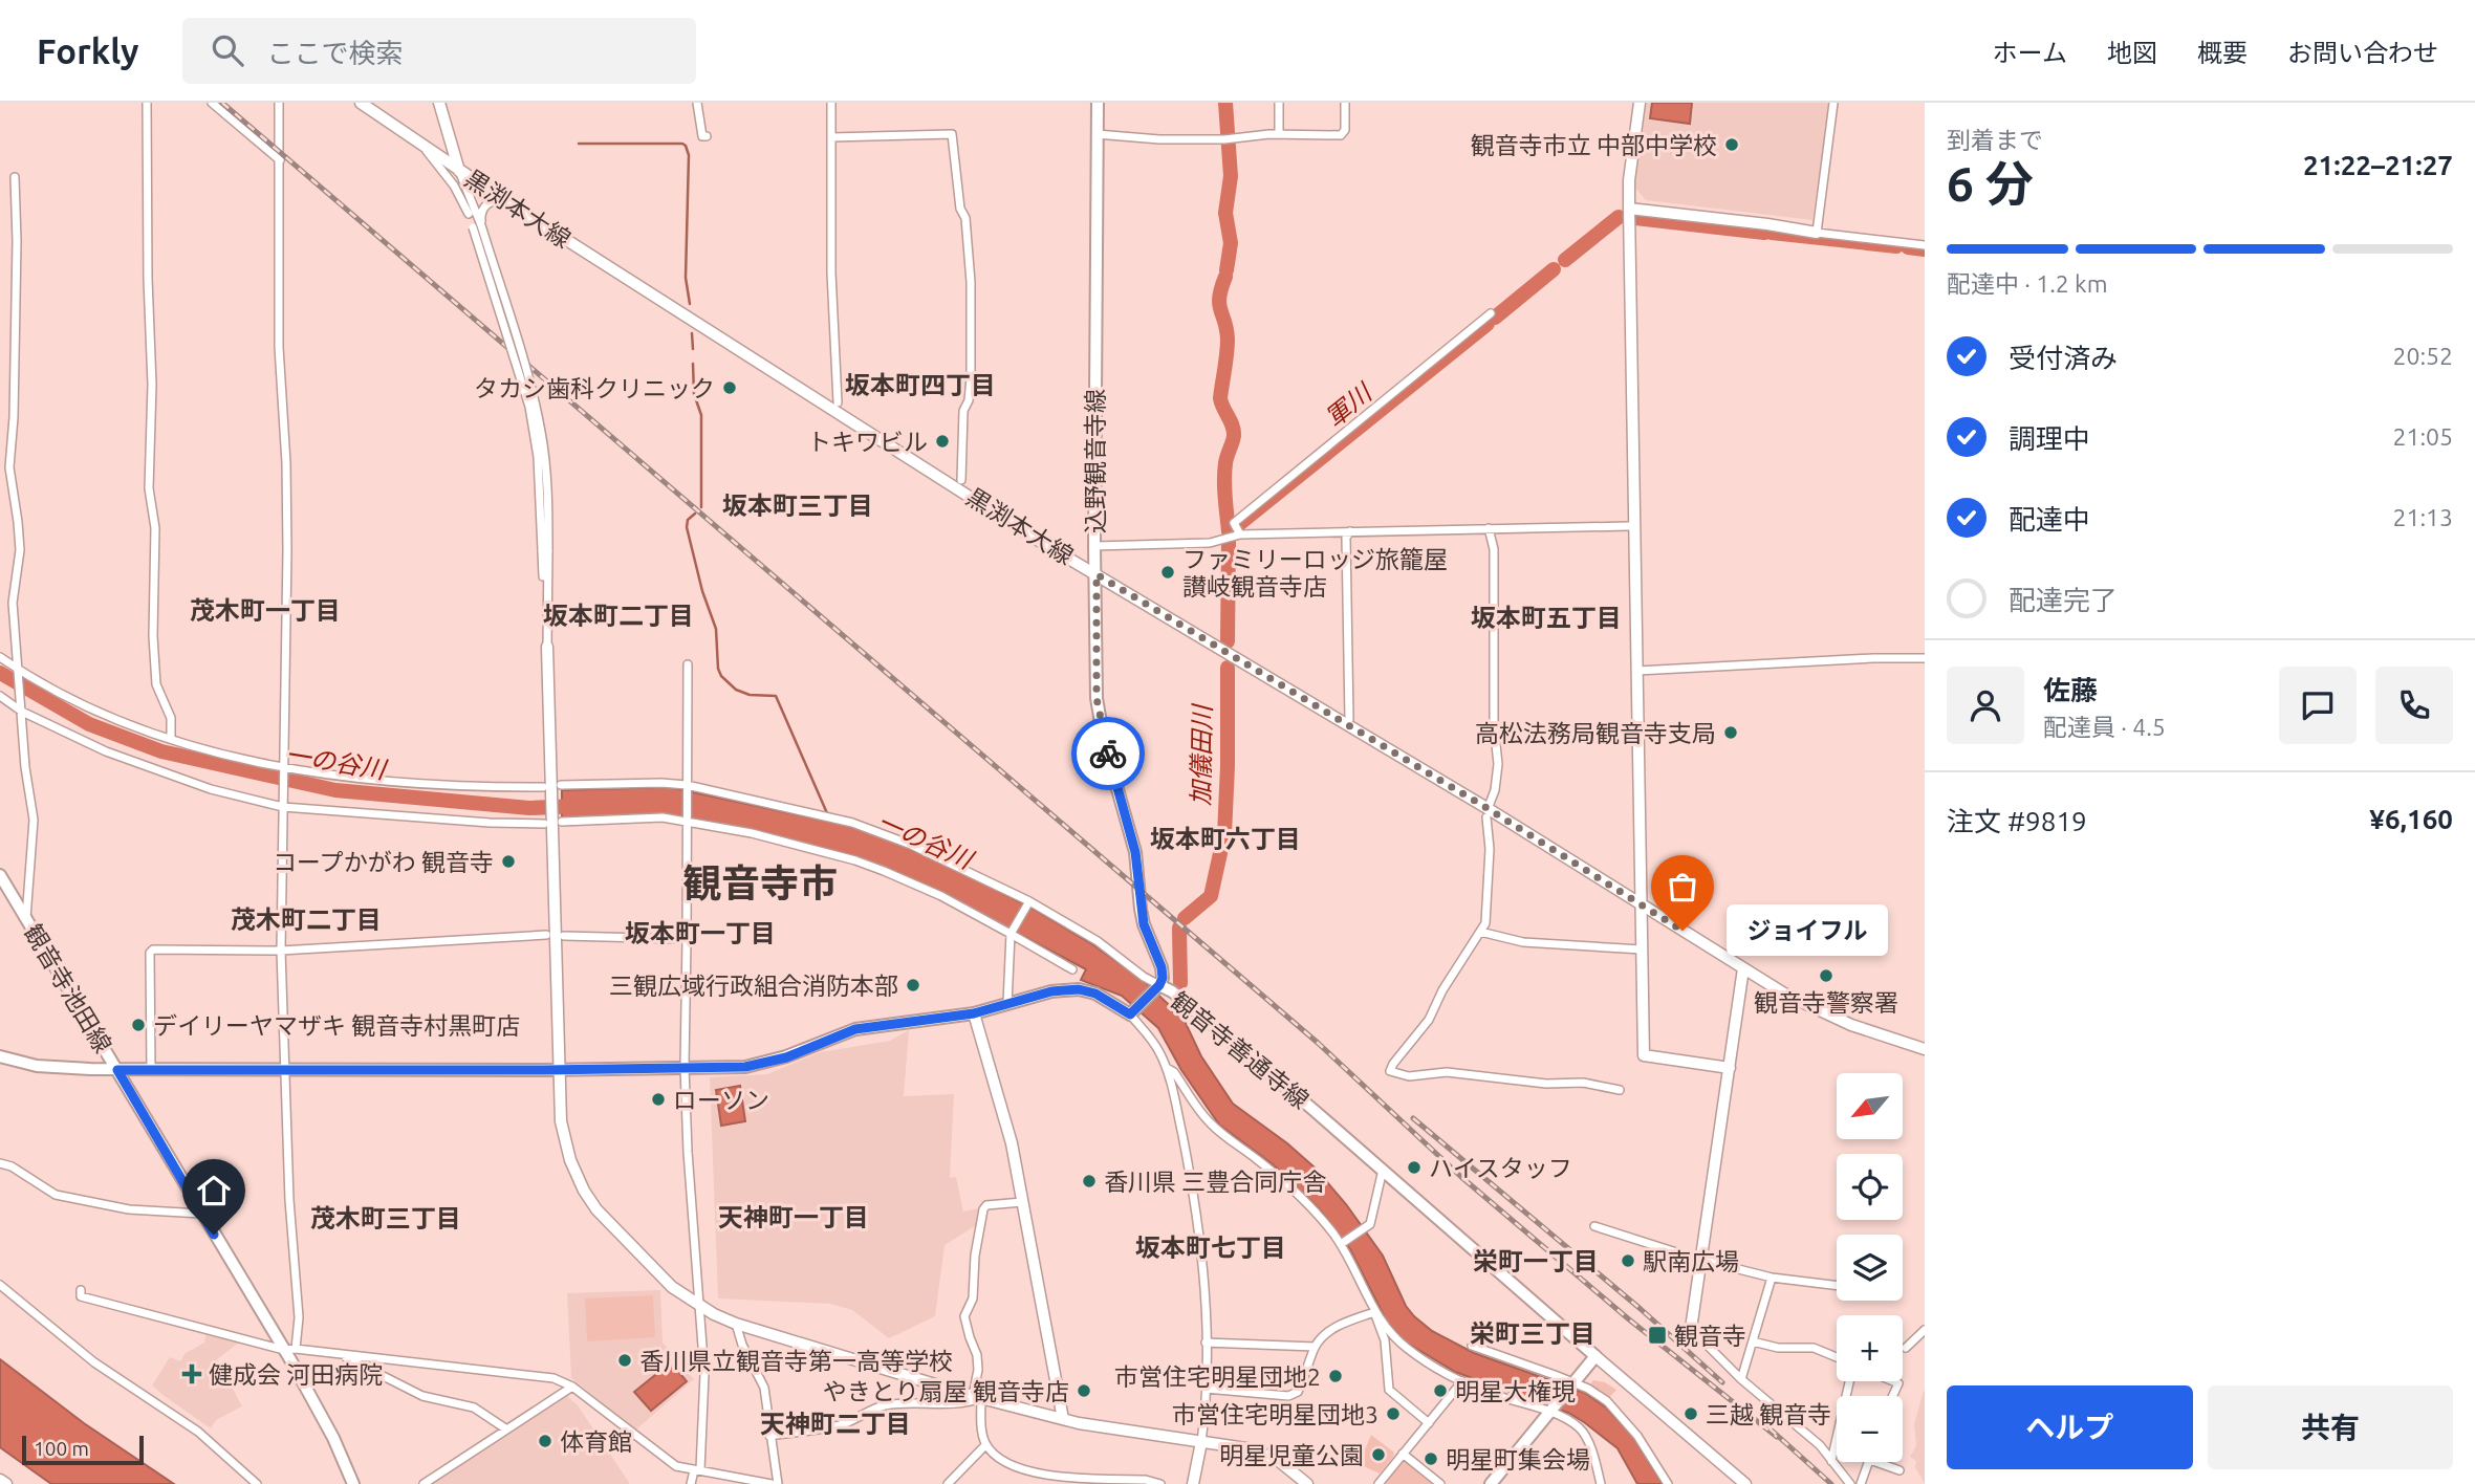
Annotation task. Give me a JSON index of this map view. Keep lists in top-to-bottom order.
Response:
{
  "streets": {
    "main road": ["込野観音寺線", "観音寺池田線", "観音寺善通寺線"],
    "street": ["黒渕本大線"]
  },
  "crossings": [
    ["黒渕本大線", "込野観音寺線"],
    ["込野観音寺線", "観音寺善通寺線"]
  ],
  "districts": [
    "坂本町四丁目",
    "坂本町三丁目",
    "茂木町一丁目",
    "坂本町二丁目",
    "坂本町五丁目",
    "坂本町六丁目",
    "観音寺市",
    "茂木町二丁目",
    "坂本町一丁目",
    "天神町一丁目",
    "茂木町三丁目",
    "坂本町七丁目",
    "栄町一丁目",
    "栄町三丁目",
    "天神町二丁目"
  ],
  "water": ["軍川", "加儀田川", "一の谷川"],
  "places": {
    "other": [
      "観音寺市立 中部中学校",
      "タカシ歯科クリニック",
      "トキワビル",
      "ファミリーロッジ旅籠屋 讃岐観音寺店",
      "高松法務局観音寺支局",
      "コープかがわ 観音寺",
      "ジョイフル",
      "観音寺警察署",
      "三観広域行政組合消防本部",
      "デイリーヤマザキ 観音寺村黒町店",
      "ローソン",
      "ハイスタッフ",
      "香川県 三豊合同庁舎",
      "駅南広場",
      "香川県立観音寺第一高等学校",
      "市営住宅明星団地2",
      "やきとり扇屋 観音寺店",
      "明星大権現",
      "市営住宅明星団地3",
      "三越 観音寺",
      "体育館",
      "明星児童公園",
      "明星町集会場"
    ],
    "transit": ["観音寺"],
    "health": ["健成会 河田病院"]
  },
  "scale_bar": "100 m",
  "north": "bottom left",
  "page": {
    "header": "Forkly",
    "search": "ここで検索",
    "nav": [
      "ホーム",
      "地図",
      "概要",
      "お問い合わせ"
    ],
    "heading": ["6 分", "到着まで", "21:22–21:27"],
    "panel": [
      "佐藤",
      "配達員 · 4.5",
      "注文 #9819",
      "¥6,160"
    ],
    "bar": "配達中 · 1.2 km",
    "list": [
      ["受付済み", "20:52"],
      ["調理中", "21:05"],
      ["配達中", "21:13"],
      "配達完了"
    ],
    "bubble": "ジョイフル",
    "map_buttons": ["+", "−"],
    "buttons": ["ヘルプ", "共有"],
    "scale": "100 m"
  }
}
